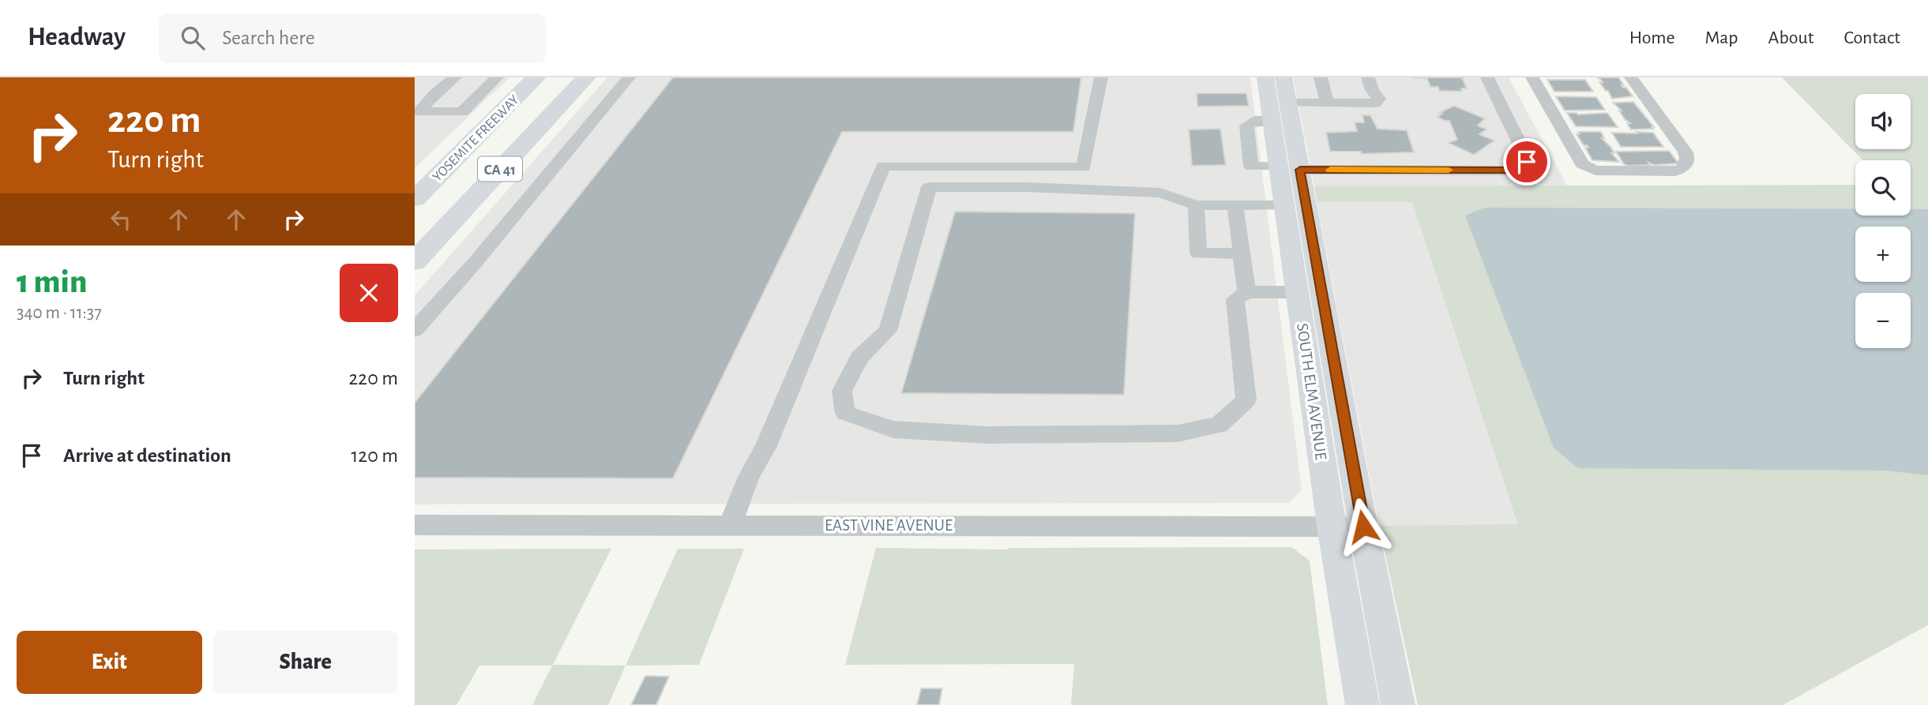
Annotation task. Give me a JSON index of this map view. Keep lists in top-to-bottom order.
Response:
{
  "streets": {
    "highway": ["YOSEMITE FREEWAY", "CA 41"],
    "main road": ["SOUTH ELM AVENUE"],
    "street": ["EAST VINE AVENUE"]
  },
  "crossings": [
    ["SOUTH ELM AVENUE", "EAST VINE AVENUE"]
  ],
  "page": {
    "header": "Headway",
    "search": "Search here",
    "nav": [
      "Home",
      "Map",
      "About",
      "Contact"
    ],
    "turn": ["220 m", "Turn right"],
    "map_buttons": ["+", "−"],
    "heading": ["1 min", "340 m · 11:37"],
    "list": [
      {
        "name": "Turn right",
        "value": "220 m"
      },
      {
        "name": "Arrive at destination",
        "value": "120 m"
      }
    ],
    "buttons": ["Exit", "Share"]
  }
}
